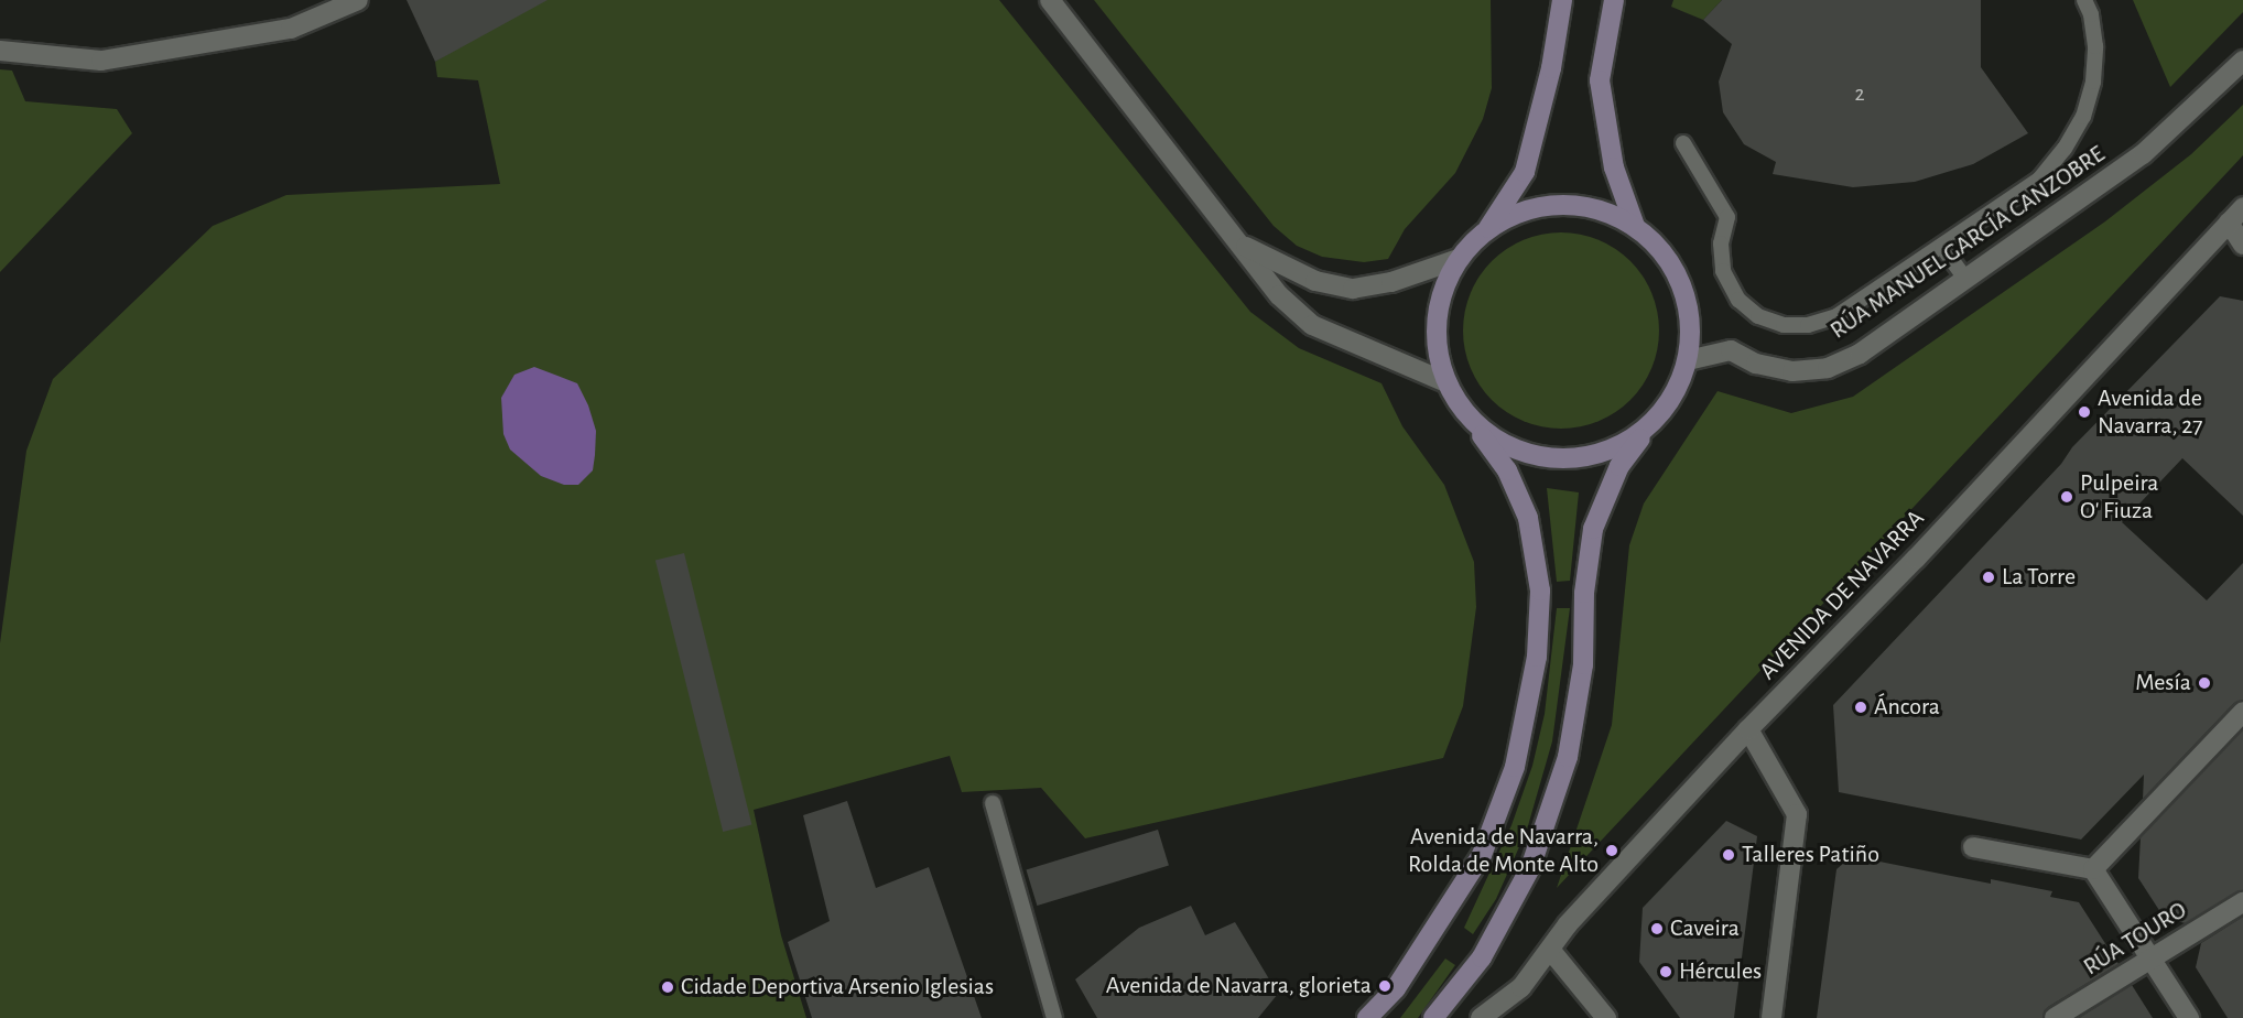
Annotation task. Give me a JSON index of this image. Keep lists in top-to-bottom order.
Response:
{
  "streets": {
    "street": ["RÚA MANUEL GARCÍA CANZOBRE", "AVENIDA DE NAVARRA", "RÚA TOURO"]
  },
  "places": [
    "Avenida de Navarra, 27",
    "Pulpeira O' Fiuza",
    "La Torre",
    "Mesía",
    "Áncora",
    "Avenida de Navarra, Rolda de Monte Alto",
    "Talleres Patiño",
    "Caveira",
    "Hércules",
    "Avenida de Navarra, glorieta",
    "Cidade Deportiva Arsenio Iglesias"
  ],
  "house_numbers": ["2"]
}
